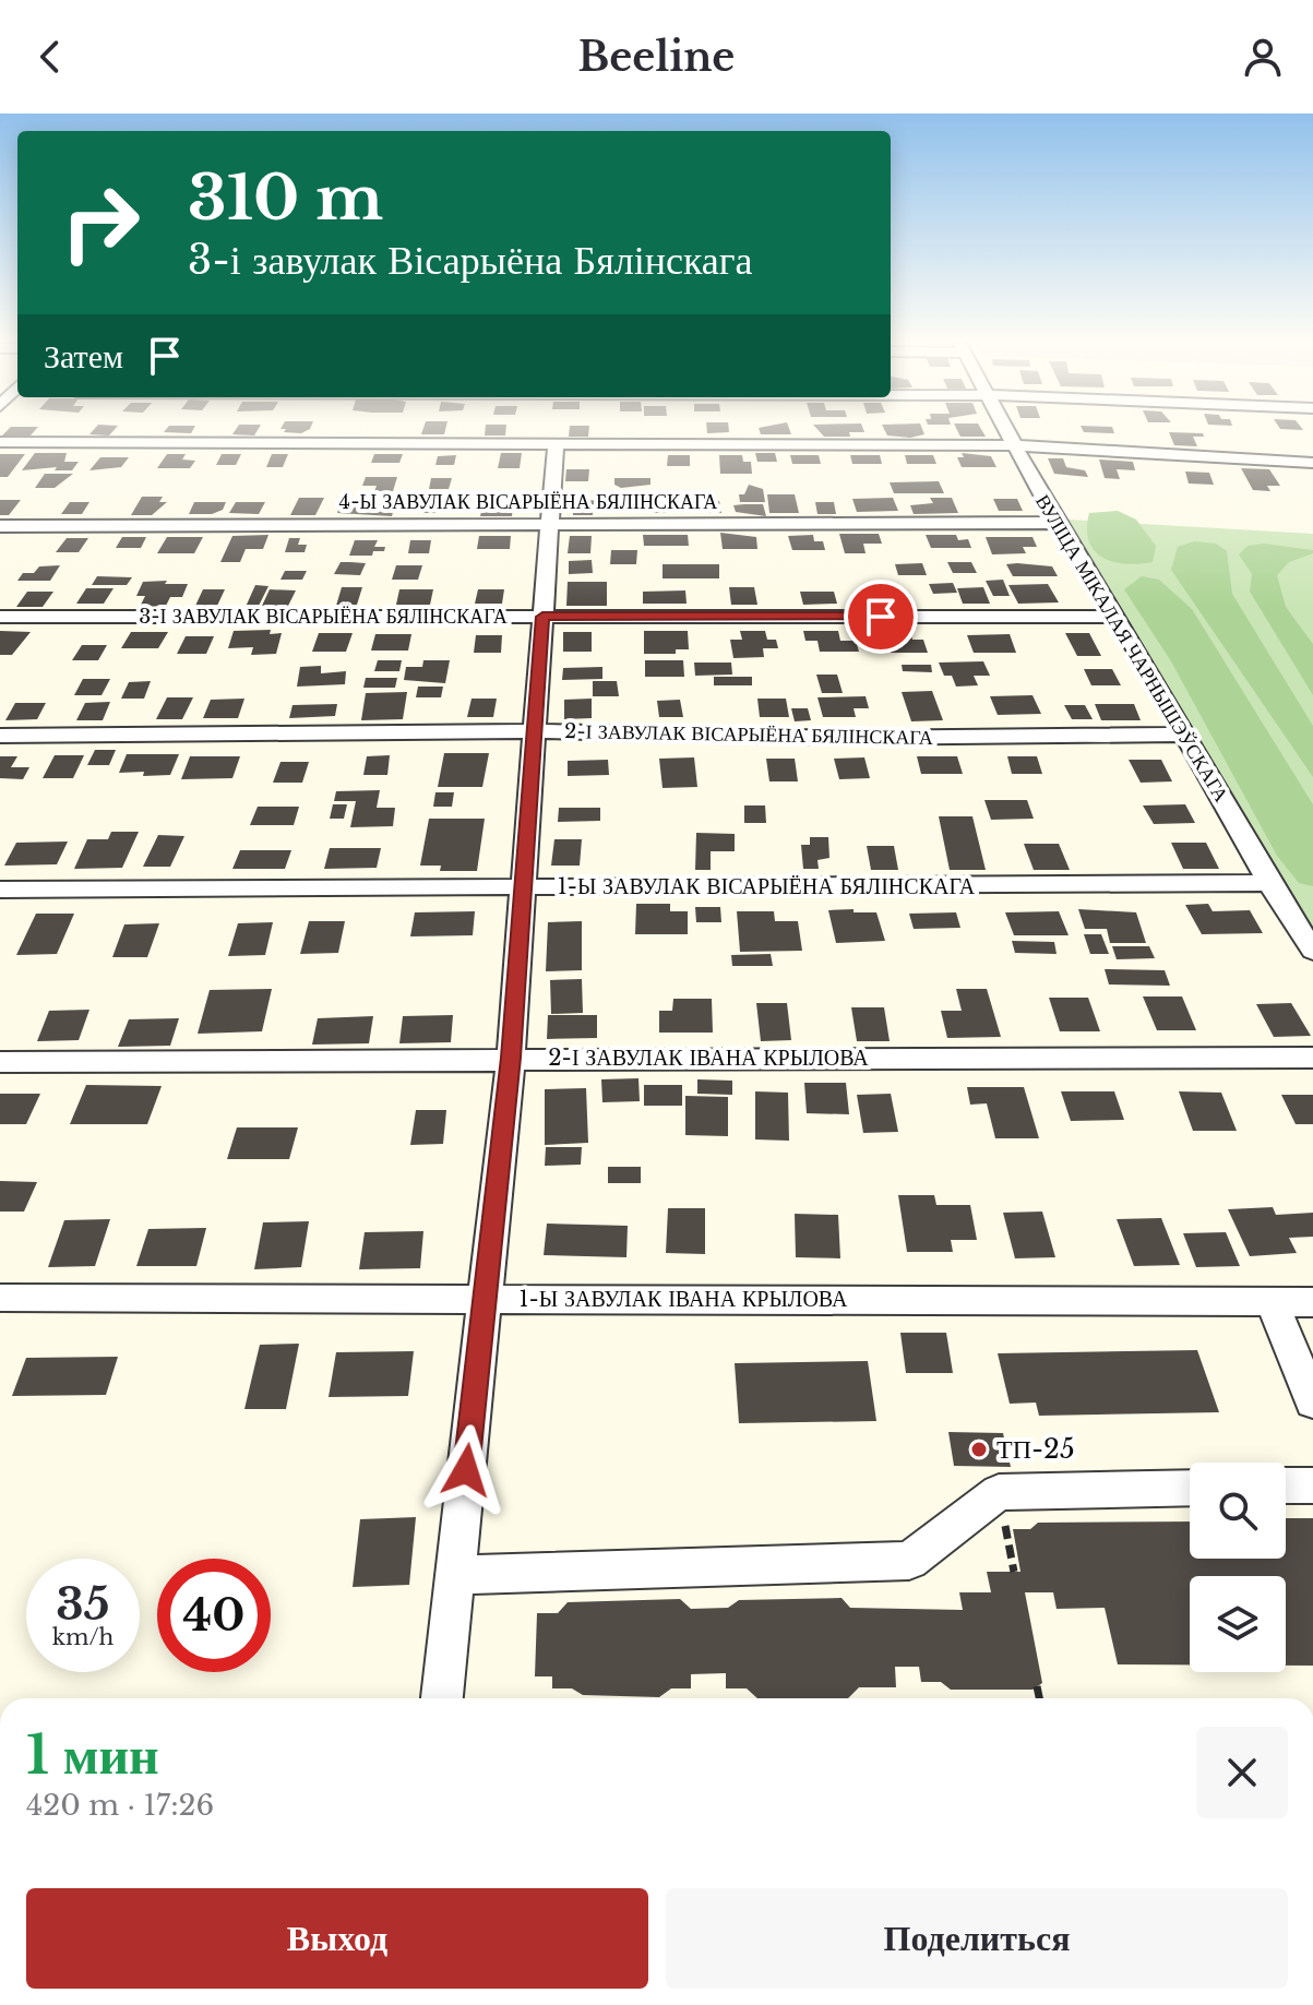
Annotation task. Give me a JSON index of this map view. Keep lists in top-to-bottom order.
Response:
{
  "streets": {
    "street": [
      "4-Ы ЗАВУЛАК ВІСАРЫЁНА БЯЛІНСКАГА",
      "3-І ЗАВУЛАК ВІСАРЫЁНА БЯЛІНСКАГА",
      "ВУЛІЦА МІКАЛАЯ ЧАРНЫШЭЎСКАГА",
      "2-І ЗАВУЛАК ВІСАРЫЁНА БЯЛІНСКАГА",
      "1-Ы ЗАВУЛАК ВІСАРЫЁНА БЯЛІНСКАГА",
      "2-І ЗАВУЛАК ІВАНА КРЫЛОВА",
      "1-Ы ЗАВУЛАК ІВАНА КРЫЛОВА"
    ]
  },
  "crossings": [
    ["4-Ы ЗАВУЛАК ВІСАРЫЁНА БЯЛІНСКАГА", "ВУЛІЦА МІКАЛАЯ ЧАРНЫШЭЎСКАГА"],
    ["3-І ЗАВУЛАК ВІСАРЫЁНА БЯЛІНСКАГА", "ВУЛІЦА МІКАЛАЯ ЧАРНЫШЭЎСКАГА"],
    ["ВУЛІЦА МІКАЛАЯ ЧАРНЫШЭЎСКАГА", "2-І ЗАВУЛАК ВІСАРЫЁНА БЯЛІНСКАГА"],
    ["ВУЛІЦА МІКАЛАЯ ЧАРНЫШЭЎСКАГА", "1-Ы ЗАВУЛАК ВІСАРЫЁНА БЯЛІНСКАГА"]
  ],
  "places": ["ТП-25"],
  "page": {
    "header": "Beeline",
    "turn": ["310 m", "3-і завулак Вісарыёна Бялінскага"],
    "then": "Затем",
    "speed": "35 km/h",
    "limit": "40",
    "heading": ["1 мин", "420 m · 17:26"],
    "buttons": ["Выход", "Поделиться"]
  }
}
